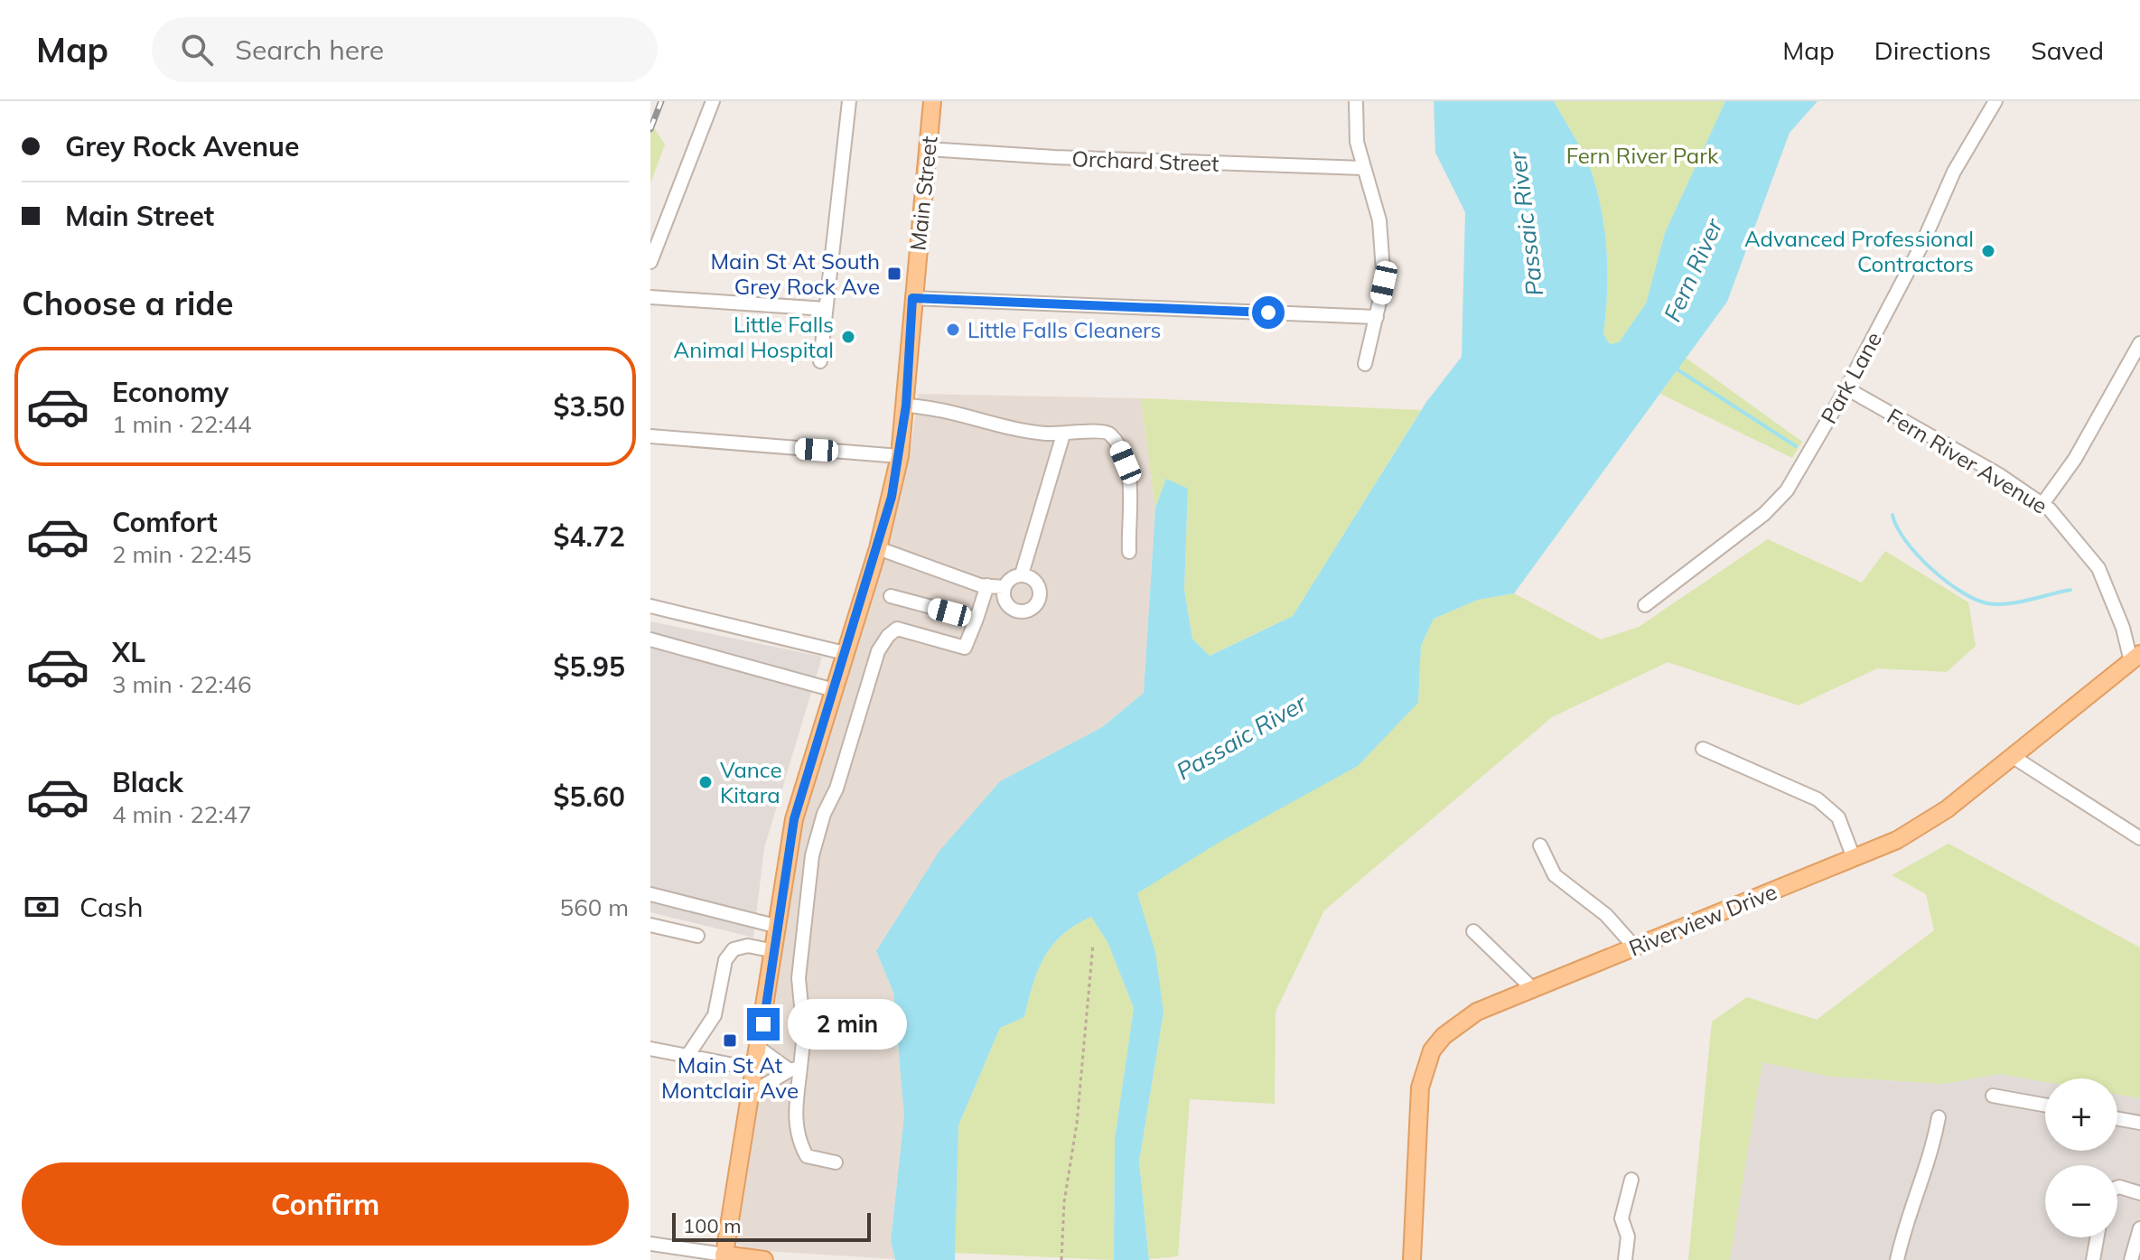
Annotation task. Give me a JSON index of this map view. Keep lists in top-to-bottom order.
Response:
{
  "streets": {
    "main road": ["Main Street", "Riverview Drive"],
    "street": ["Orchard Street", "Park Lane", "Fern River Avenue"]
  },
  "crossings": [
    ["Orchard Street", "Main Street"],
    ["Park Lane", "Fern River Avenue"],
    ["Fern River Avenue", "Riverview Drive"]
  ],
  "water": ["Passaic River", "Fern River"],
  "parks": ["Fern River Park"],
  "places": {
    "other": [
      "Advanced Professional Contractors",
      "Little Falls Cleaners",
      "Little Falls Animal Hospital",
      "Vance Kitara"
    ],
    "transit": ["Main St At South Grey Rock Ave", "Main St At Montclair Ave"]
  },
  "scale_bar": "100 m",
  "page": {
    "header": "Map",
    "search": "Search here",
    "nav": ["Map", "Directions", "Saved"],
    "banner": ["Grey Rock Avenue", "Main Street"],
    "heading": "Choose a ride",
    "list": [
      {
        "name": "Economy",
        "note": "1 min · 22:44",
        "value": "$3.50"
      },
      {
        "name": "Comfort",
        "note": "2 min · 22:45",
        "value": "$4.72"
      },
      {
        "name": "XL",
        "note": "3 min · 22:46",
        "value": "$5.95"
      },
      {
        "name": "Black",
        "note": "4 min · 22:47",
        "value": "$5.60"
      }
    ],
    "pay": ["Cash", "560 m"],
    "bubble": "2 min",
    "map_buttons": ["+", "−"],
    "buttons": "Confirm",
    "scale": "100 m"
  }
}
